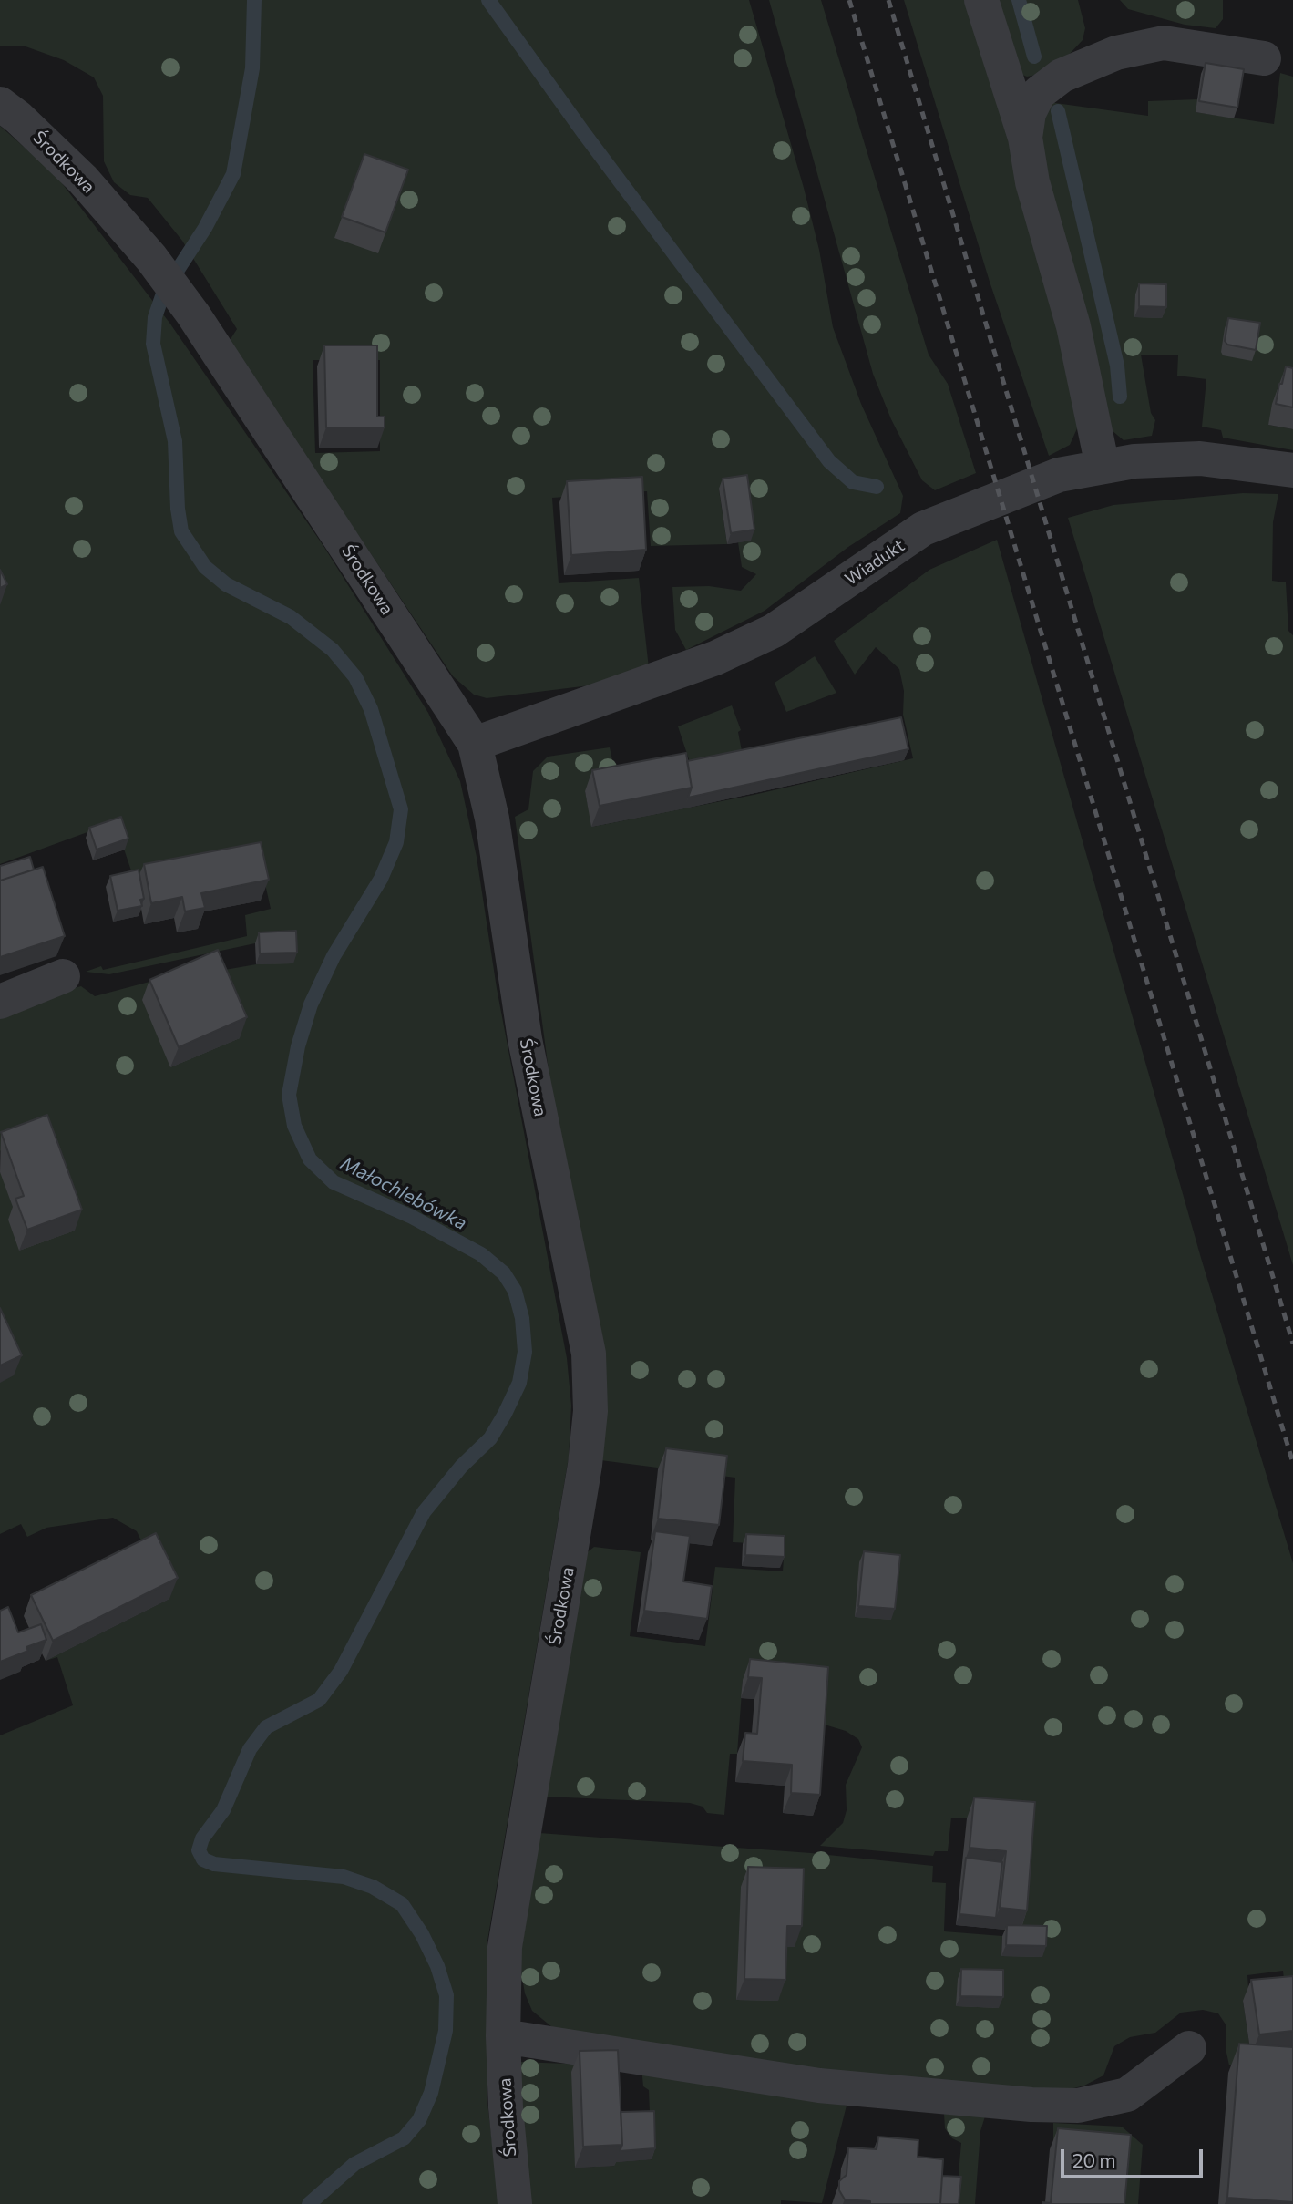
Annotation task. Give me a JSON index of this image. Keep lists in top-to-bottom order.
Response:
{
  "streets": {
    "street": ["Środkowa", "Wiadukt"]
  },
  "crossings": [
    ["Środkowa", "Wiadukt"]
  ],
  "water": ["Małochlebówka"],
  "scale_bar": "20 m"
}
